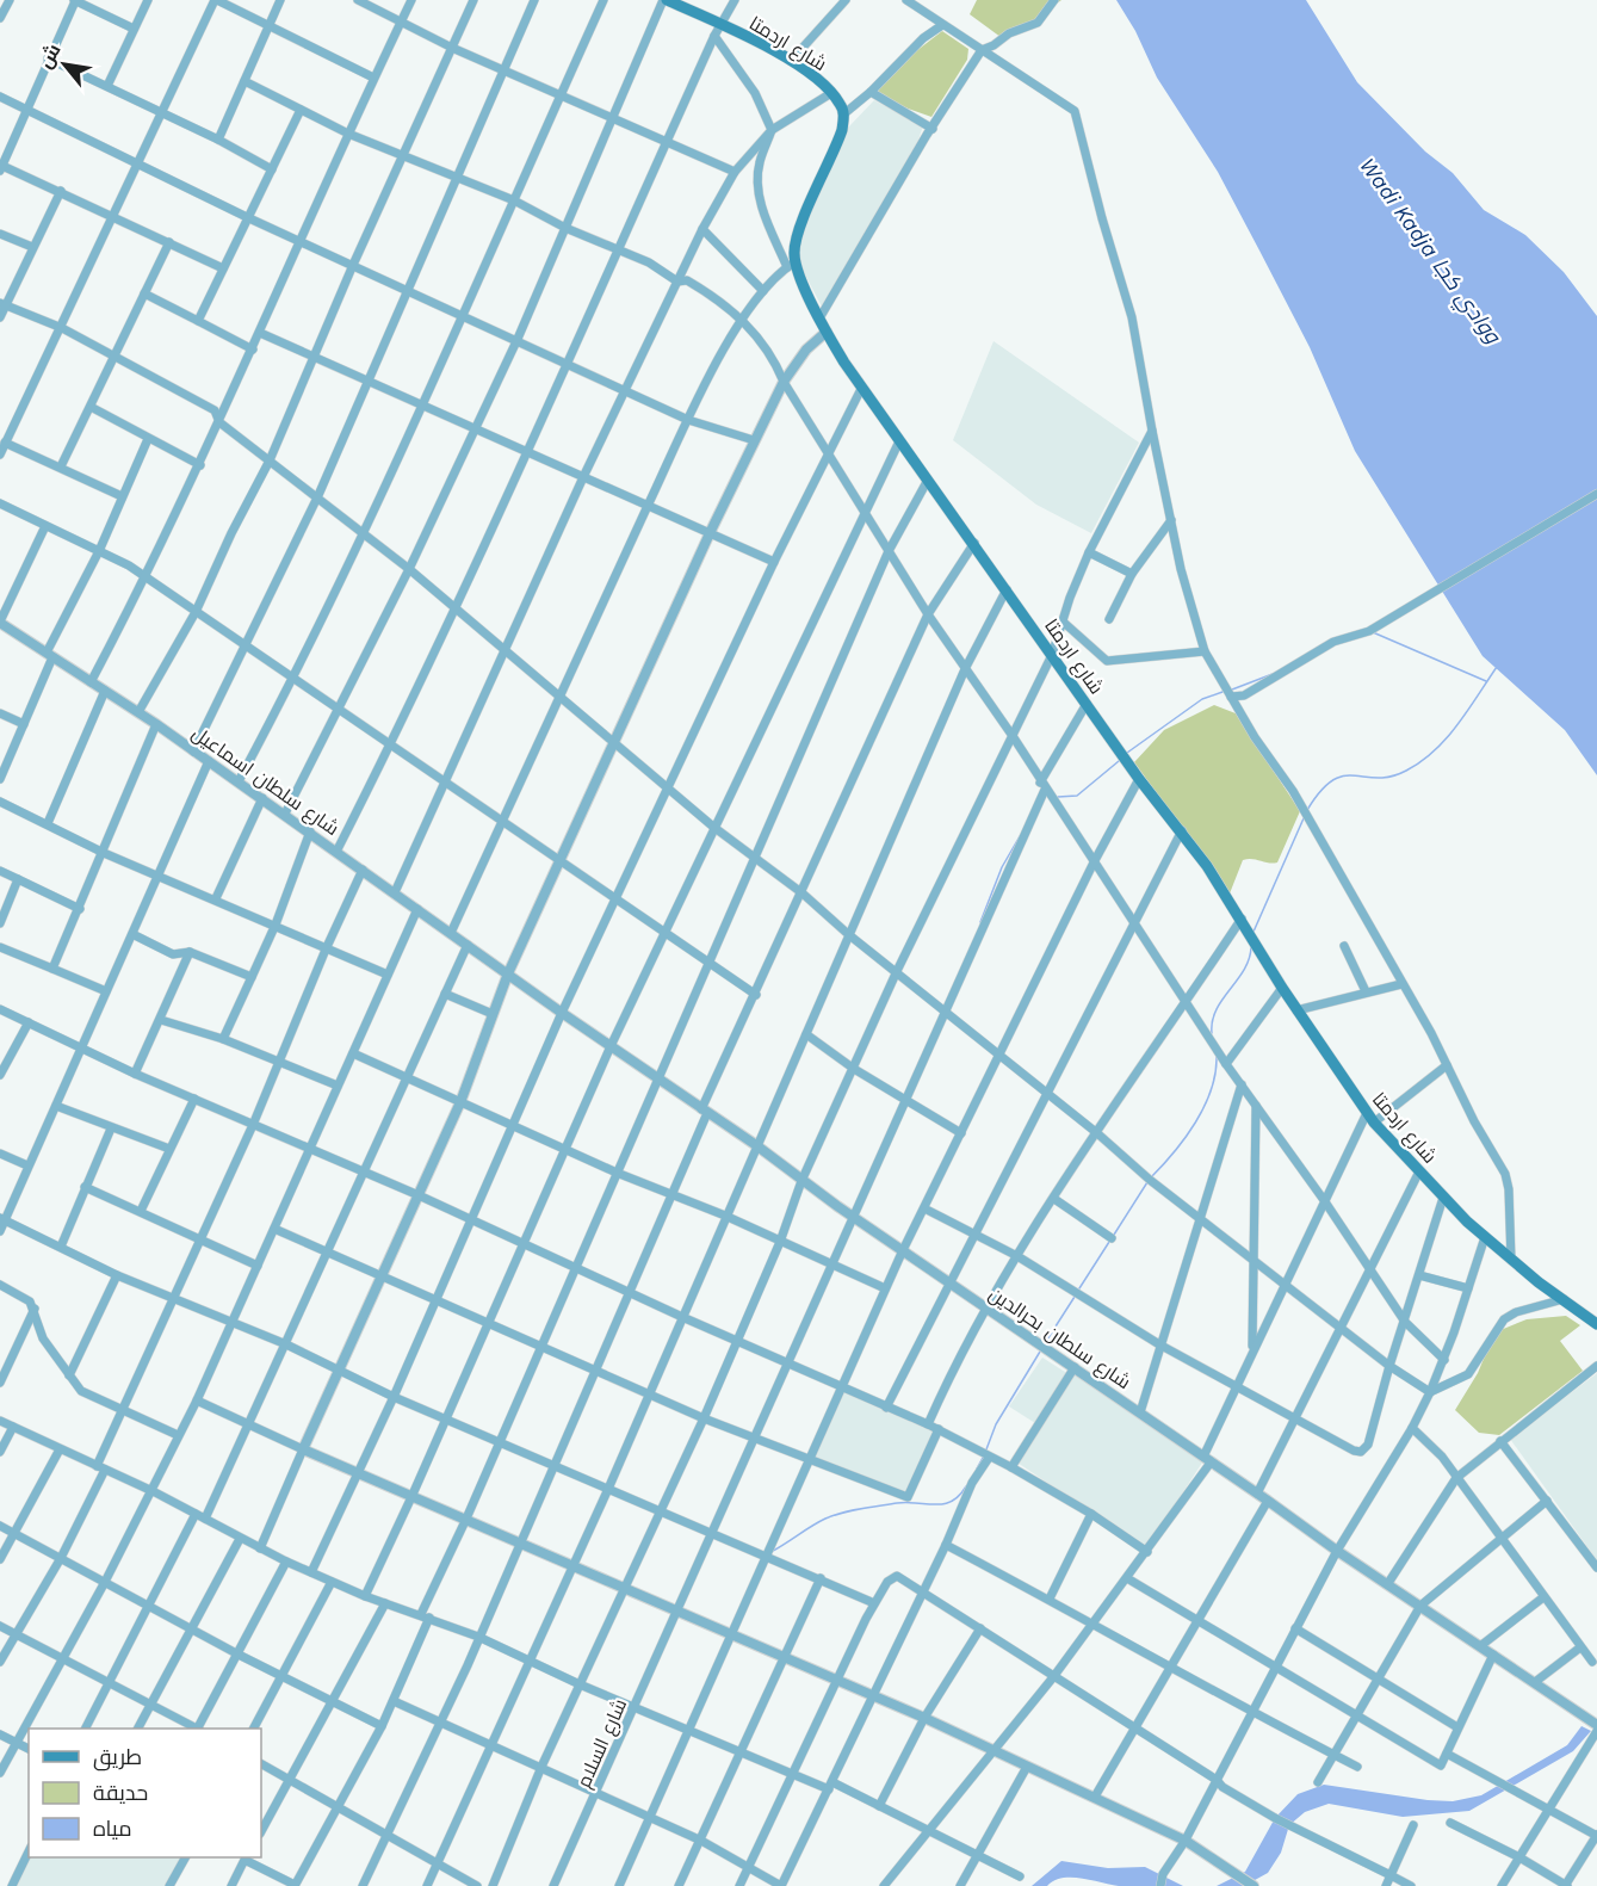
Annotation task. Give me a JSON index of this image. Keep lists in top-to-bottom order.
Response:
{
  "streets": {
    "main road": ["شارع اردمتا"],
    "street": ["شارع سلطان اسماعيل", "شارع سلطان بحرالدين", "شارع السلام"]
  },
  "crossings": [
    ["شارع اردمتا", "شارع السلام"],
    ["شارع سلطان اسماعيل", "شارع سلطان بحرالدين"],
    ["شارع سلطان بحرالدين", "شارع السلام"]
  ],
  "water": ["Wadi Kadja ووادي كجا"],
  "legend": ["طريق", "حديقة", "مياه"],
  "north": "top left"
}
